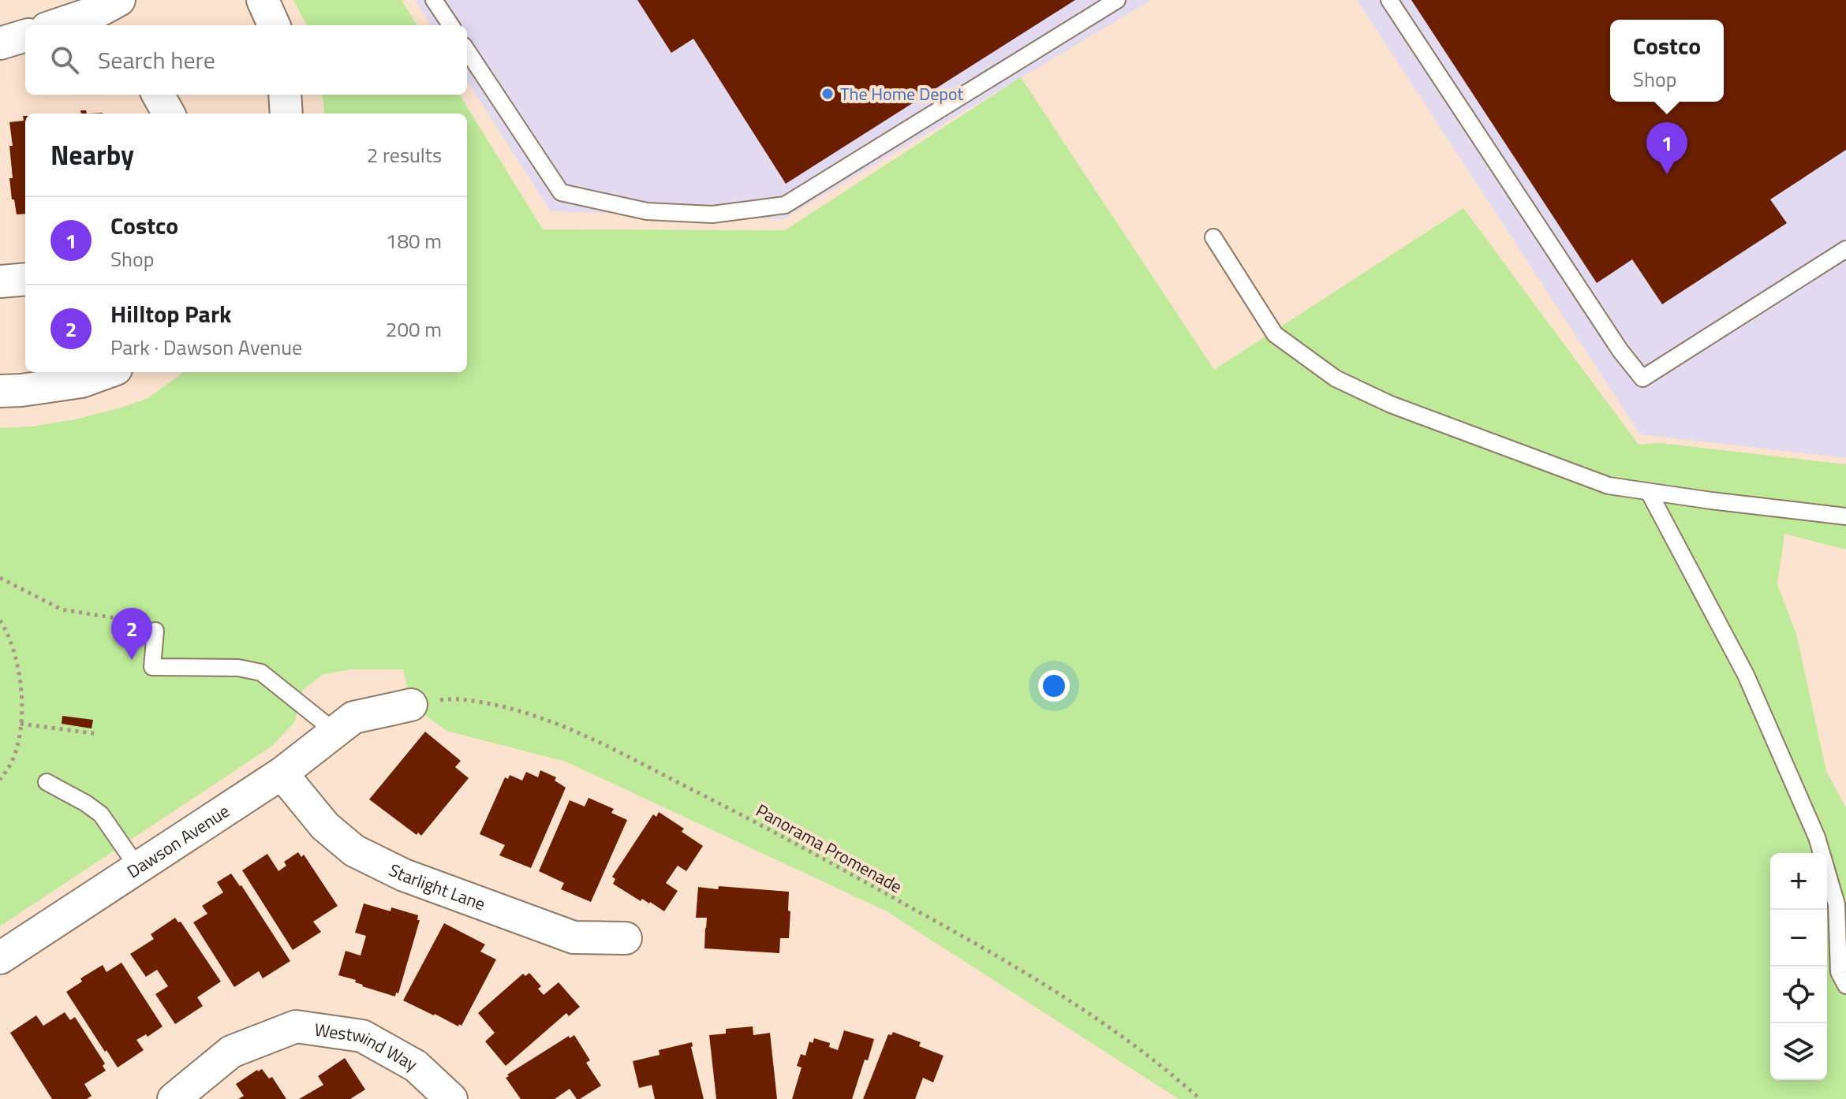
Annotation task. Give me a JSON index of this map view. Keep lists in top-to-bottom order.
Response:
{
  "streets": {
    "street": ["Dawson Avenue", "Starlight Lane", "Westwind Way"],
    "path": ["Panorama Promenade"]
  },
  "crossings": [
    ["Dawson Avenue", "Starlight Lane"]
  ],
  "places": ["The Home Depot"],
  "page": {
    "popup": ["Costco", "Shop"],
    "search": "Search here",
    "heading": ["Nearby", "2 results"],
    "pins": ["1", "2"],
    "list": [
      {
        "mark": "1",
        "name": "Costco",
        "note": "Shop",
        "value": "180 m"
      },
      {
        "mark": "2",
        "name": "Hilltop Park",
        "note": "Park · Dawson Avenue",
        "value": "200 m"
      }
    ],
    "map_buttons": ["+", "−"]
  }
}
